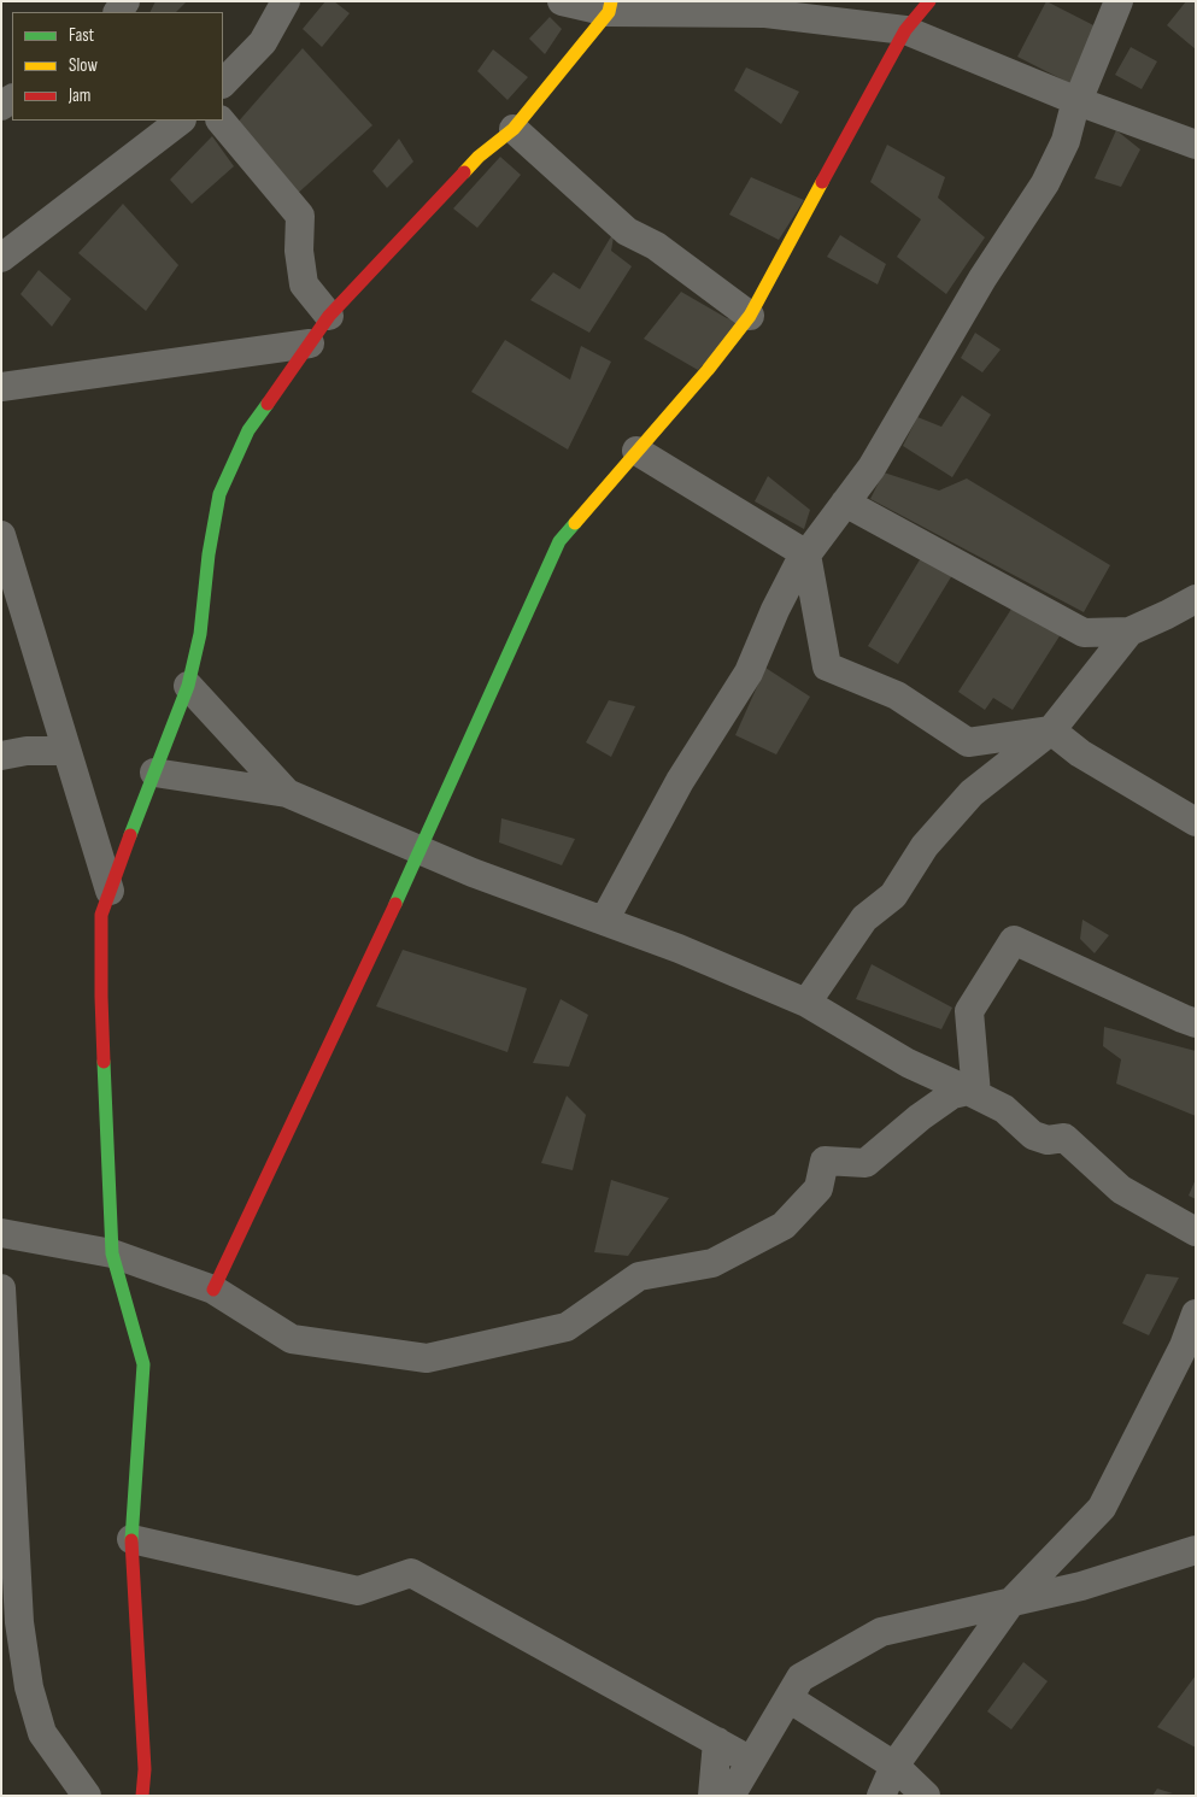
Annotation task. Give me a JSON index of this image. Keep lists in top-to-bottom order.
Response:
{
  "legend": ["Fast", "Slow", "Jam"]
}
